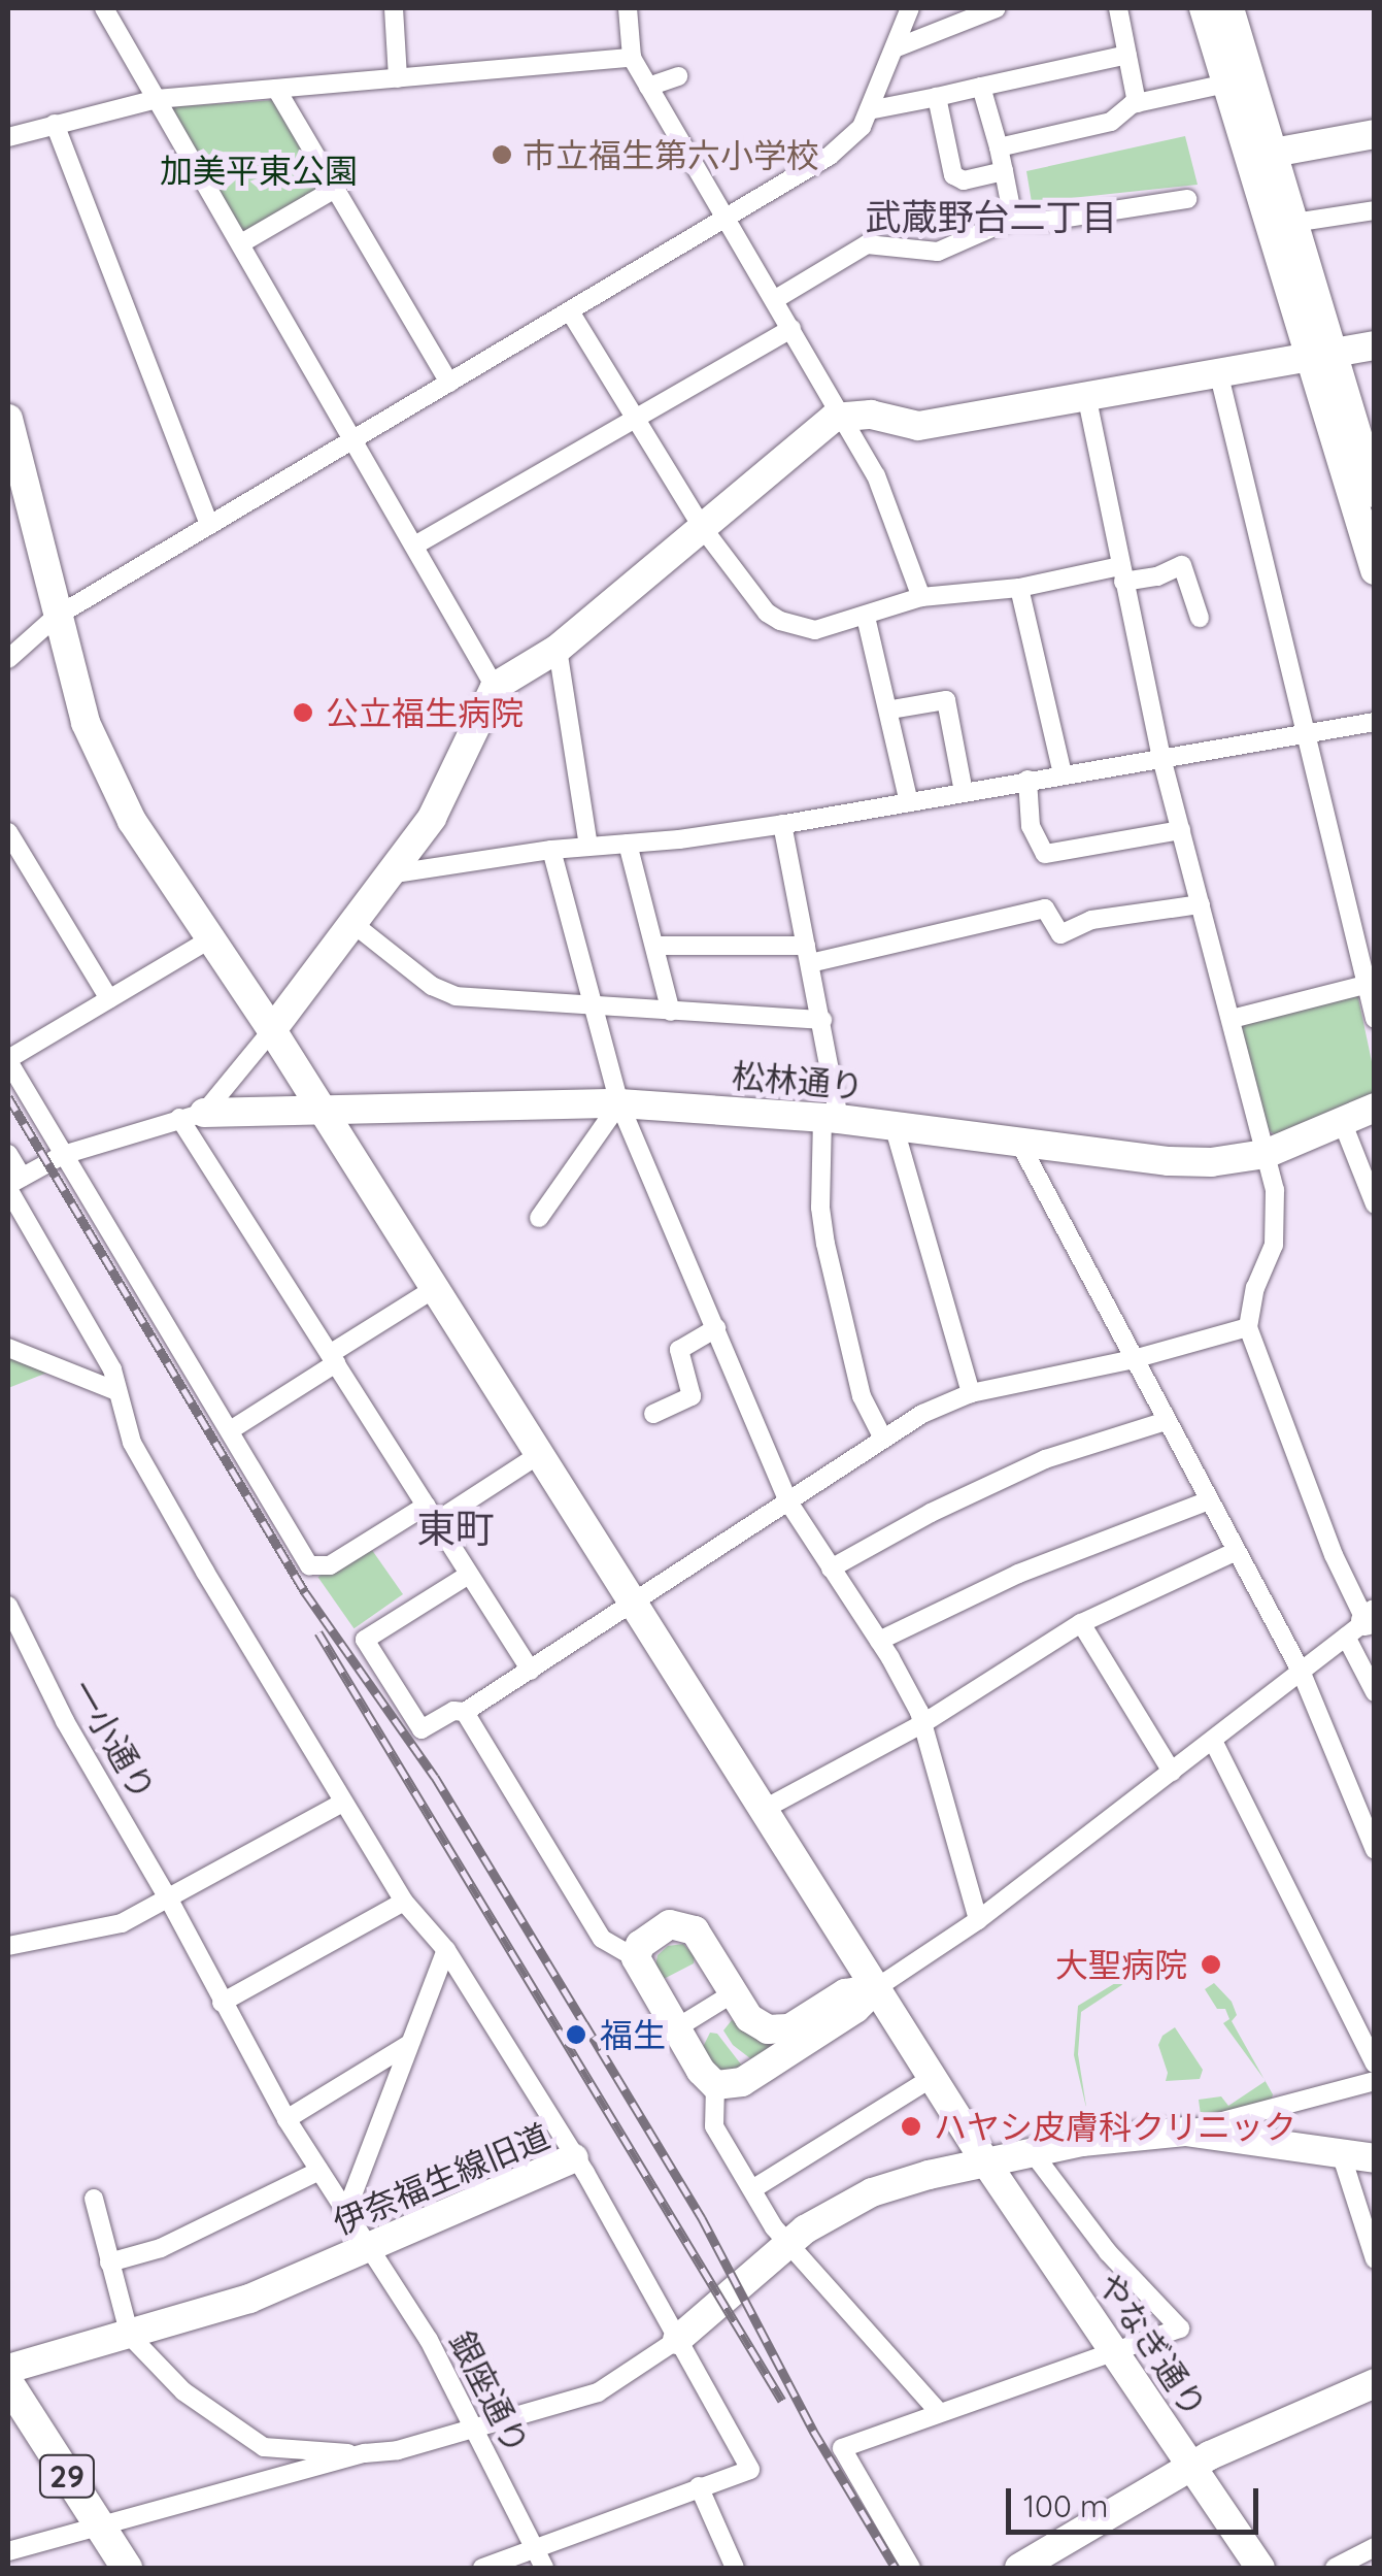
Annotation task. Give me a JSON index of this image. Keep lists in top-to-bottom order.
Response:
{
  "streets": {
    "main road": ["29"],
    "street": [
      "松林通り",
      "一小通り",
      "伊奈福生線旧道",
      "やなぎ通り",
      "銀座通り"
    ]
  },
  "crossings": [
    ["松林通り", "やなぎ通り"],
    ["一小通り", "銀座通り"],
    ["伊奈福生線旧道", "銀座通り"]
  ],
  "districts": ["武蔵野台二丁目", "東町"],
  "parks": ["加美平東公園"],
  "places": [
    "市立福生第六小学校",
    "公立福生病院",
    "大聖病院",
    "福生",
    "ハヤシ皮膚科クリニック"
  ],
  "scale_bar": "100 m"
}
